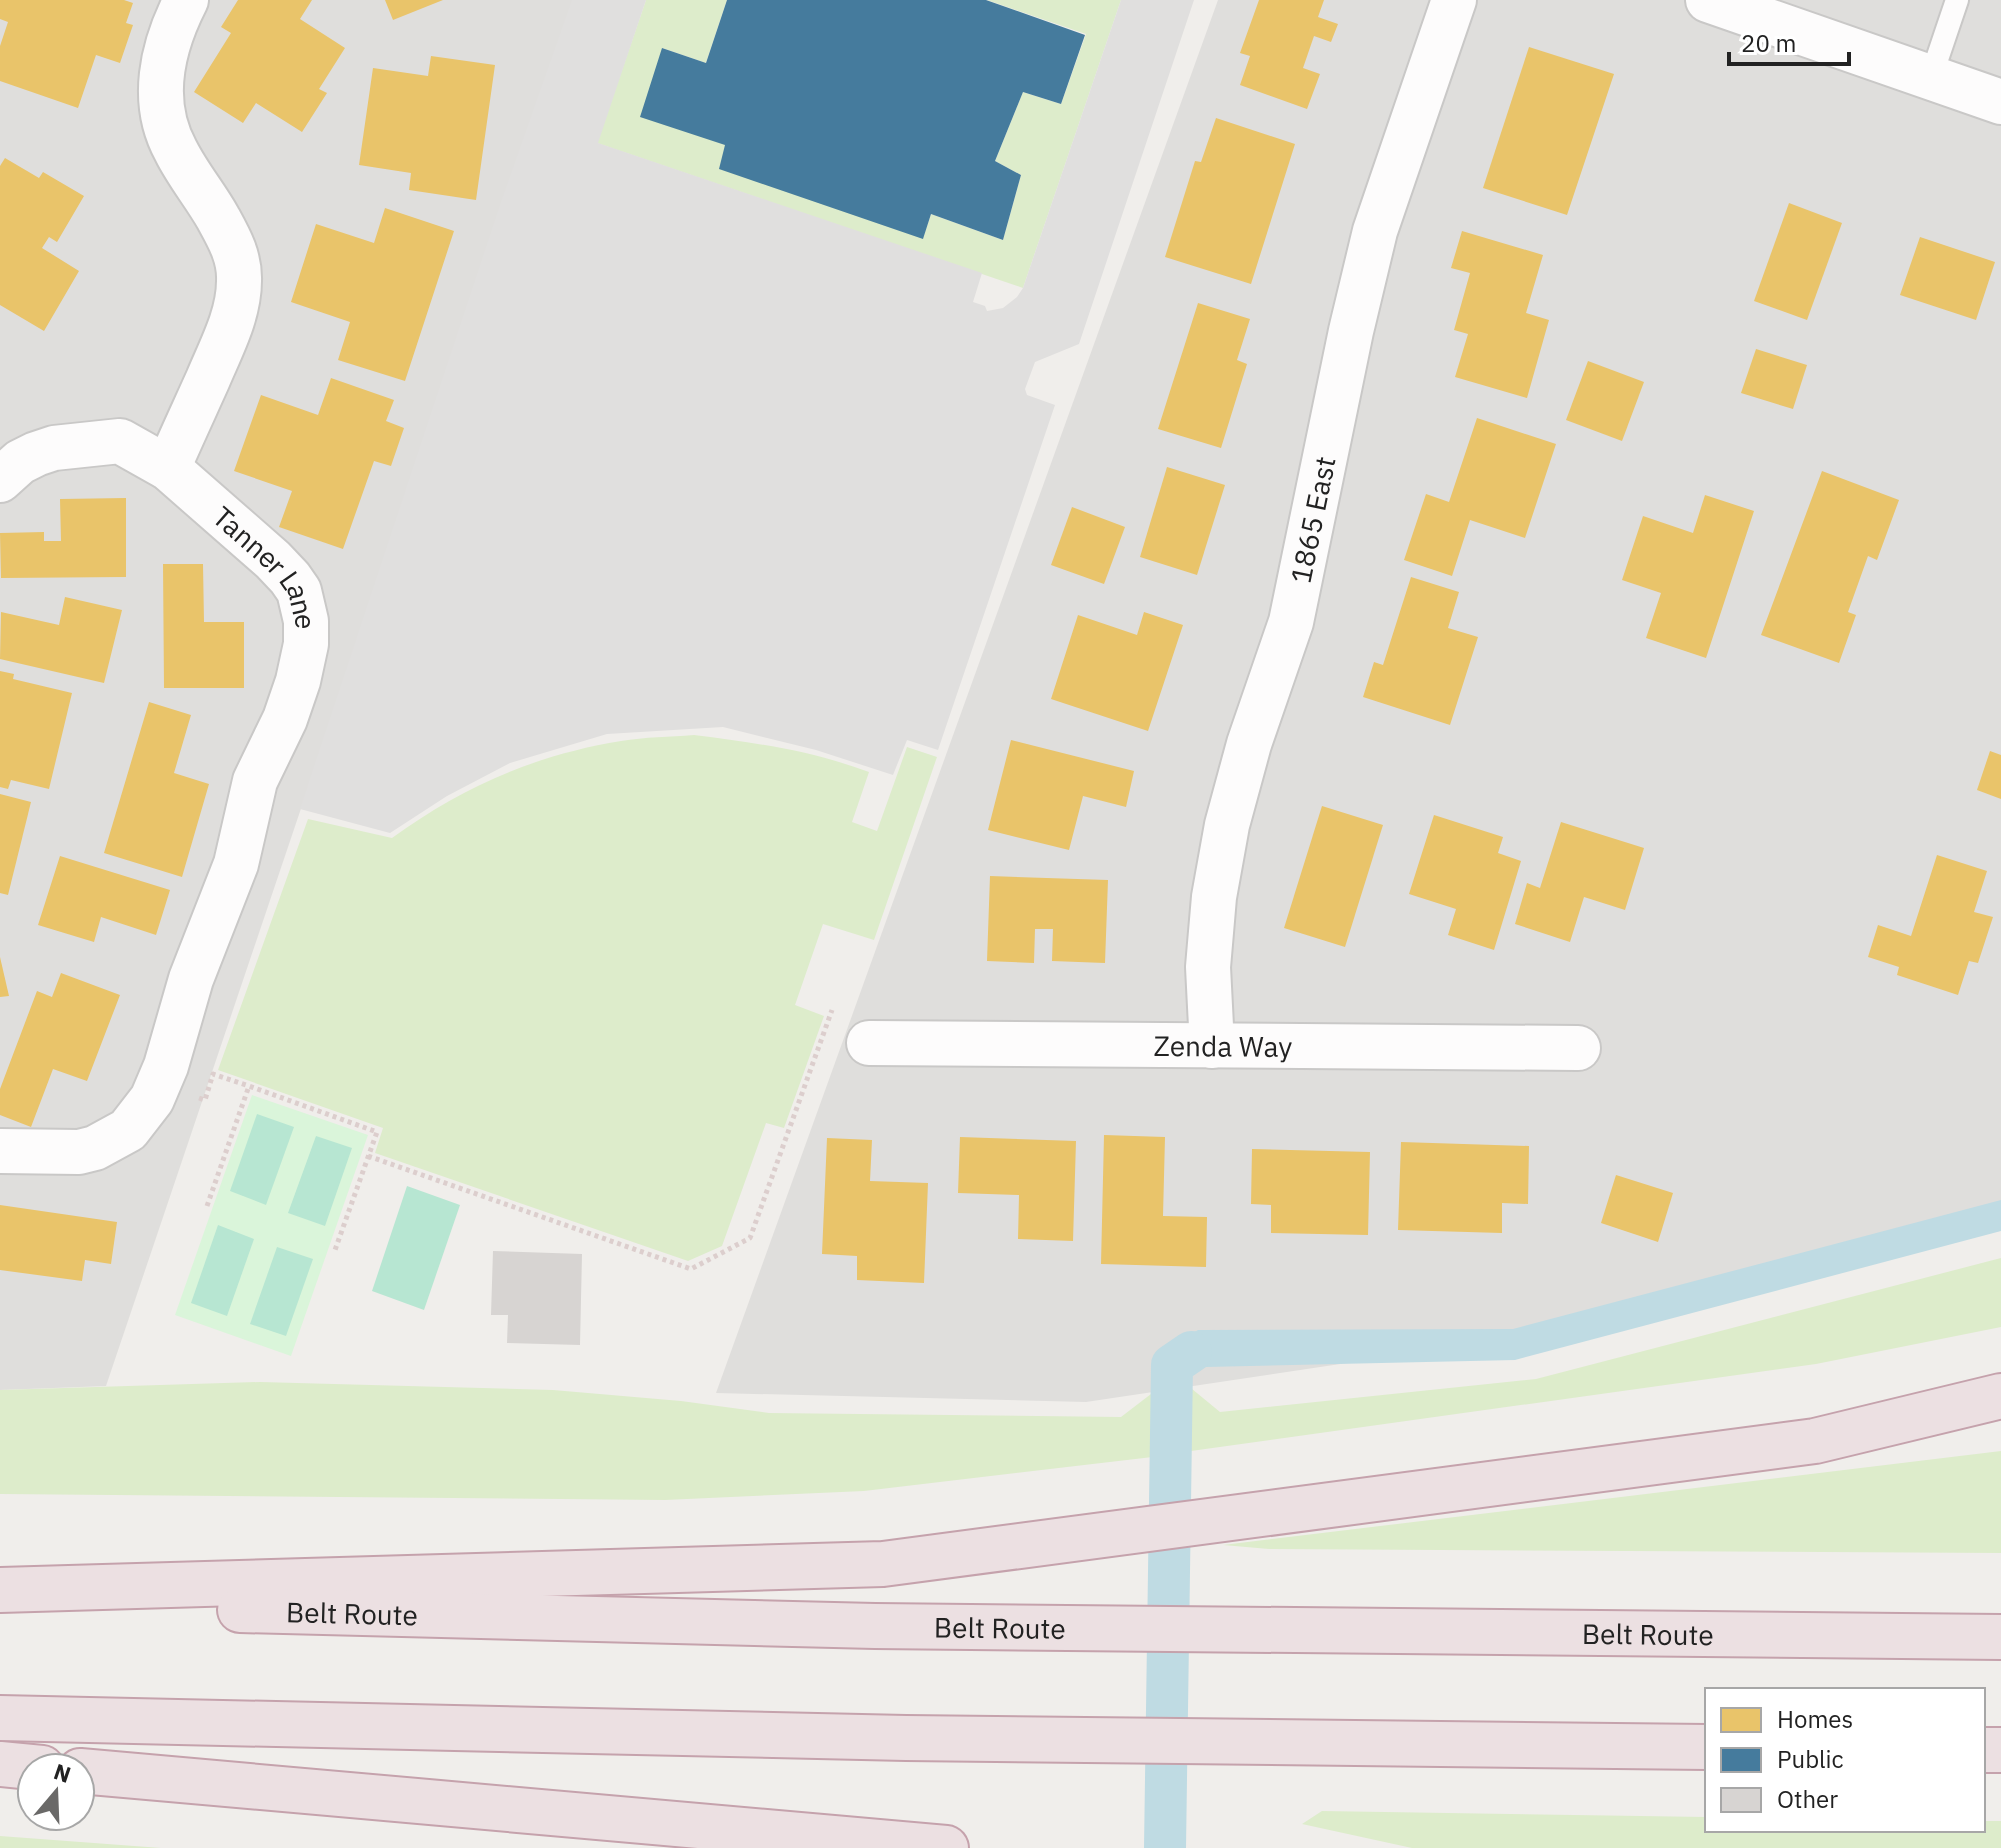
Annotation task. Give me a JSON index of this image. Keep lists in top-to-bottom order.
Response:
{
  "streets": {
    "highway": ["Belt Route"],
    "street": ["1865 East", "Tanner Lane", "Zenda Way"]
  },
  "crossings": [
    ["1865 East", "Zenda Way"]
  ],
  "legend": ["Homes", "Public", "Other"],
  "scale_bar": "20 m",
  "north": "top"
}
